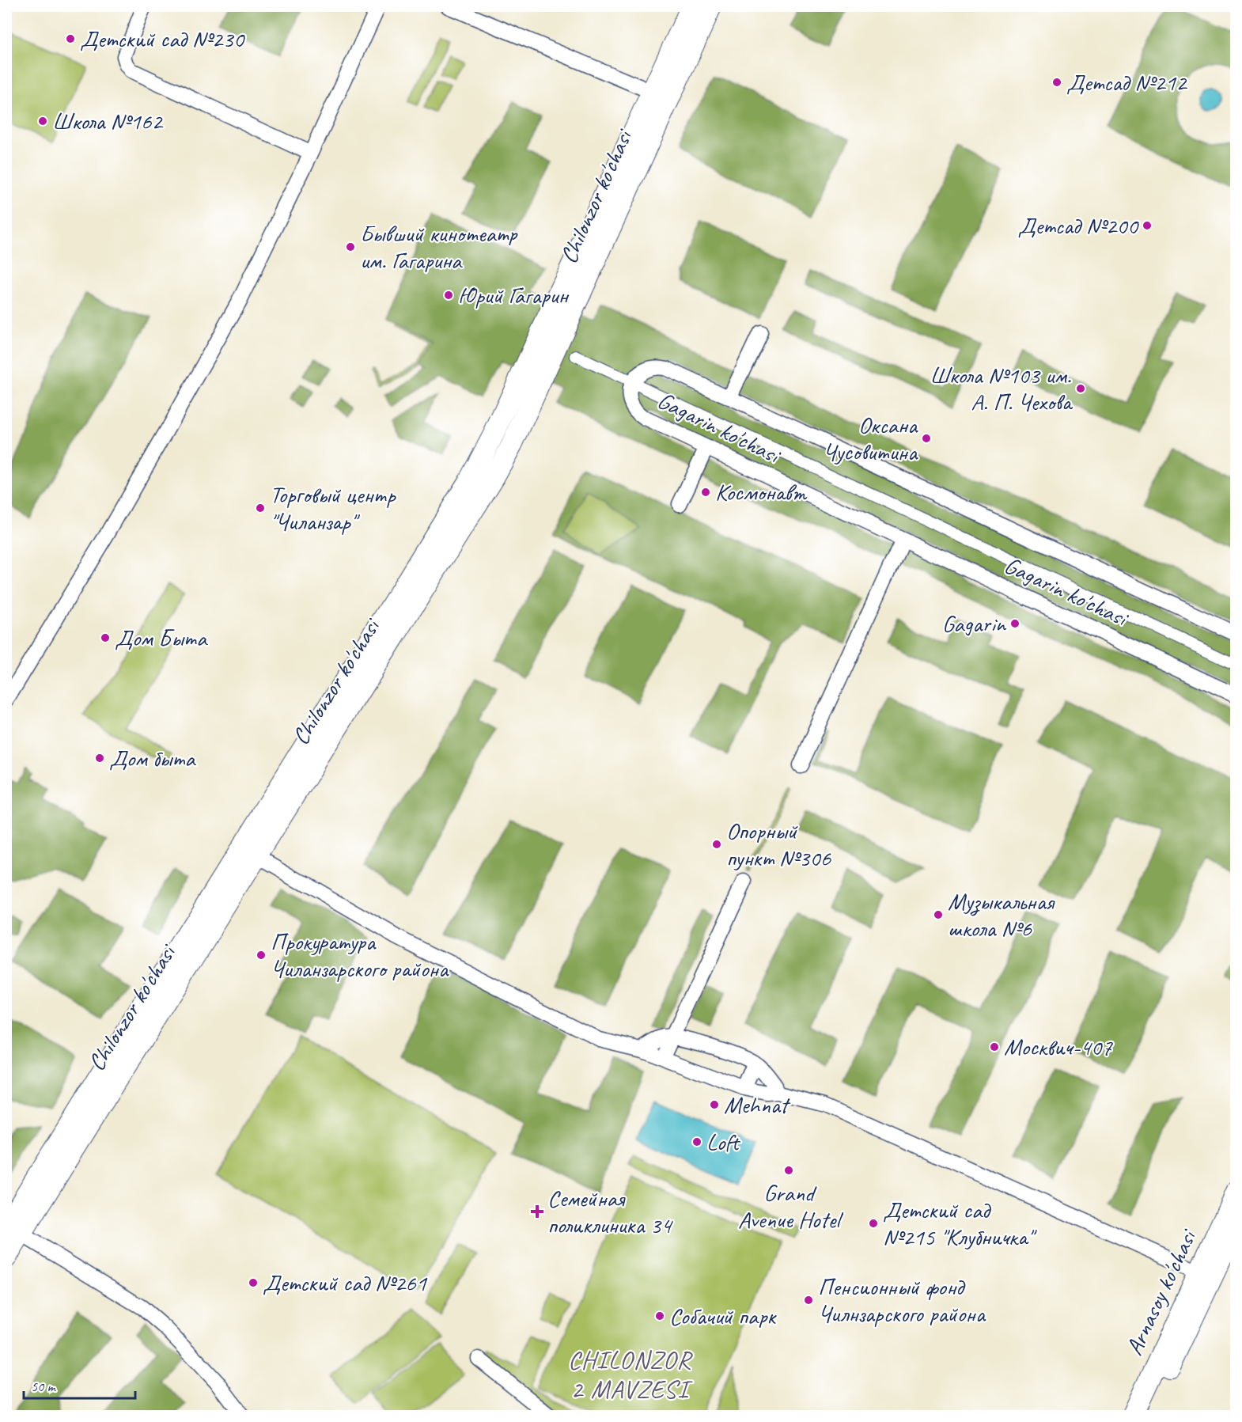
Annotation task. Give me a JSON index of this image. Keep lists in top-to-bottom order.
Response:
{
  "streets": {
    "main road": ["Chilonzor ko'chasi", "Arnasoy ko'chasi"],
    "street": ["Gagarin ko'chasi"]
  },
  "districts": ["CHILONZOR 2 MAVZESI"],
  "places": {
    "other": [
      "Детский сад №230",
      "Детсад №212",
      "Школа №162",
      "Детсад №200",
      "Бывший кинотеатр им. Гагарина",
      "Юрий Гагарин",
      "Школа №103 им. А. П. Чехова",
      "Оксана Чусовитина",
      "Космонавт",
      "Торговый центр \"Чиланзар\"",
      "Gagarin",
      "Дом Быта",
      "Дом быта",
      "Опорный пункт №306",
      "Mузыкальная школа №6",
      "Прокуратура Чиланзарского района",
      "Москвич-407",
      "Mehnat",
      "Loft",
      "Grand Avenue Hotel",
      "Детский сад №215 \"Клубничка\"",
      "Детский сад №261",
      "Пенсионный фонд Чилнзарского района",
      "Собачий парк"
    ],
    "health": ["Семейная поликлиника 34"]
  },
  "scale_bar": "50 m"
}
